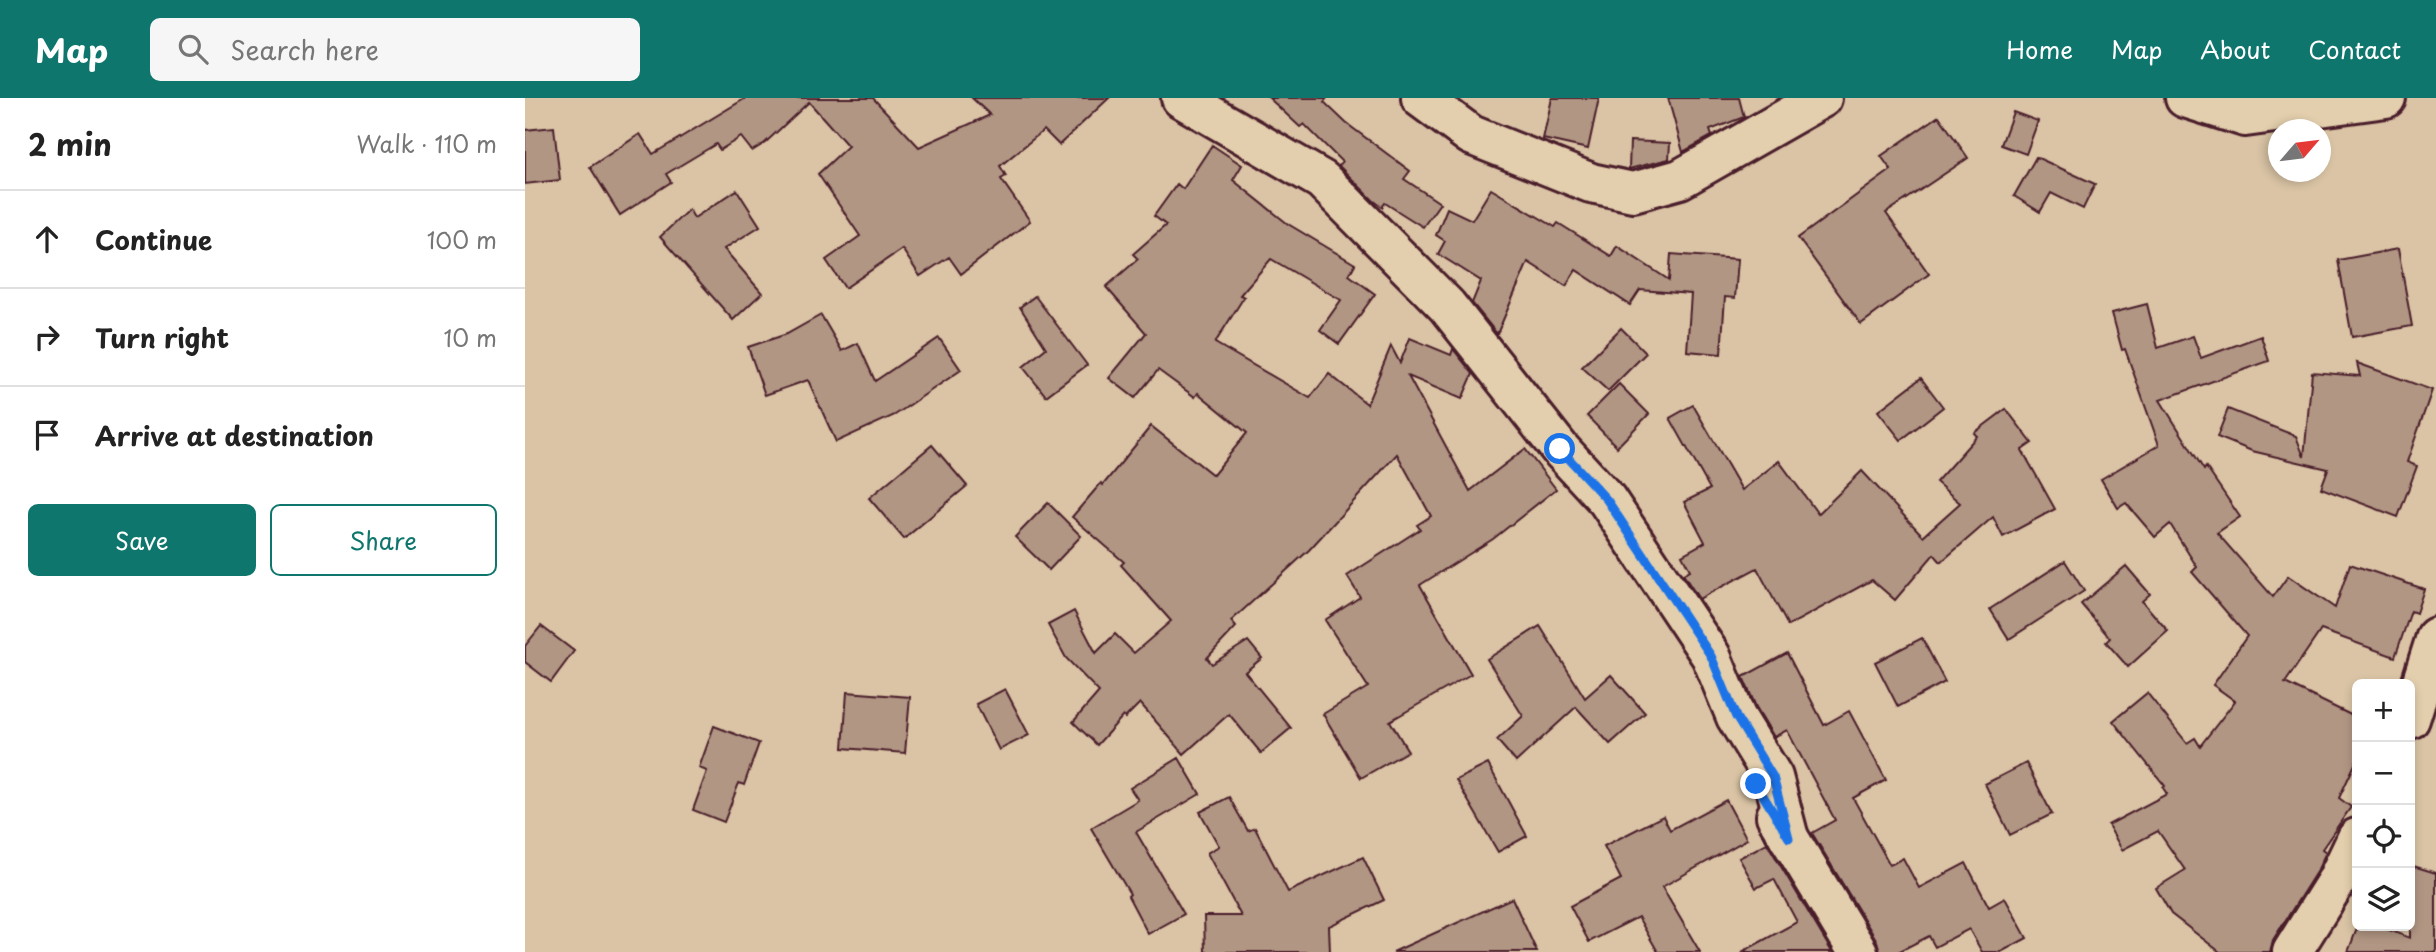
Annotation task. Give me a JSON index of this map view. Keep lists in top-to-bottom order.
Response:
{
  "north": "top right",
  "page": {
    "header": "Map",
    "search": "Search here",
    "nav": [
      "Home",
      "Map",
      "About",
      "Contact"
    ],
    "heading": ["2 min", "Walk · 110 m"],
    "list": [
      ["Continue", "100 m"],
      ["Turn right", "10 m"],
      "Arrive at destination"
    ],
    "buttons": ["Save", "Share"],
    "map_buttons": ["+", "−"]
  }
}
